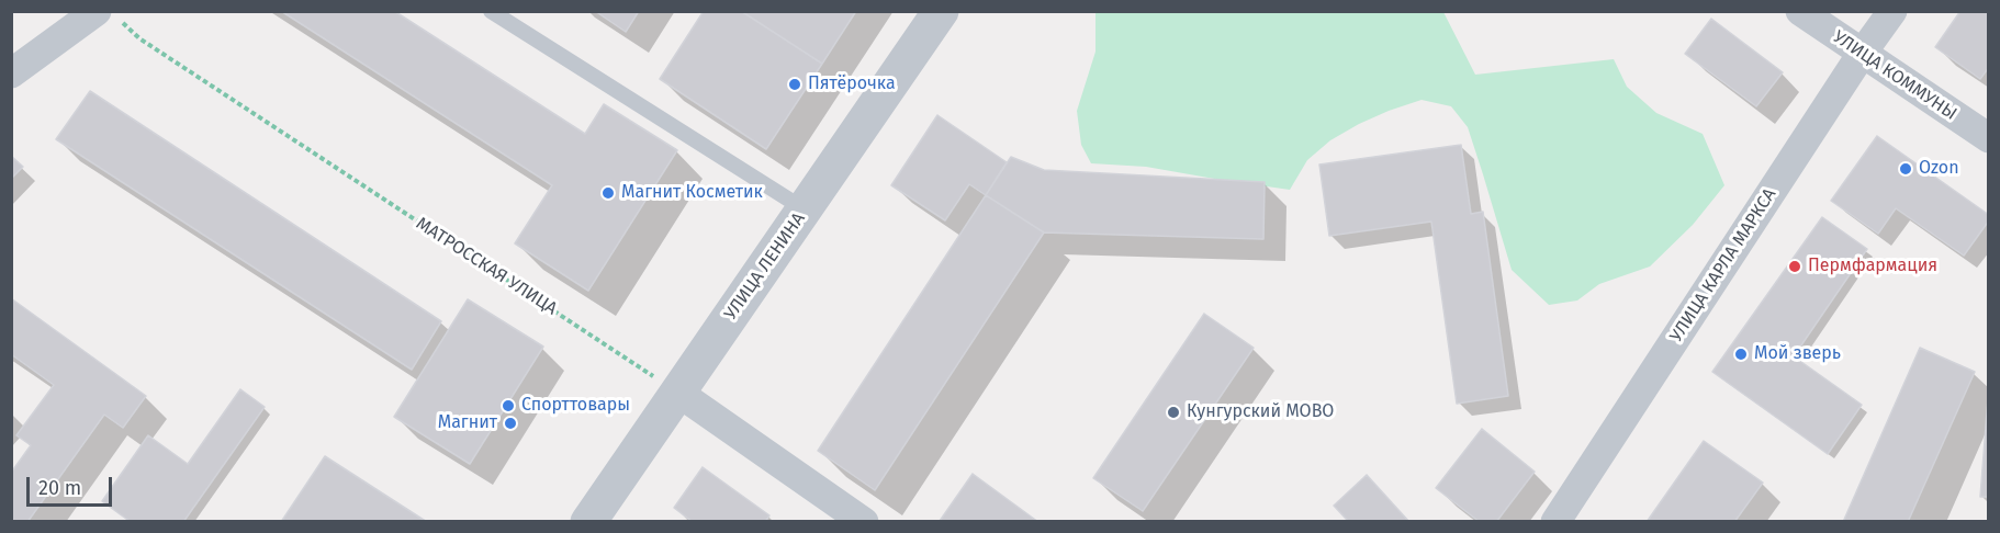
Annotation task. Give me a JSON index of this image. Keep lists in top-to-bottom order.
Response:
{
  "streets": {
    "street": ["УЛИЦА КОММУНЫ", "УЛИЦА КАРЛА МАРКСА", "УЛИЦА ЛЕНИНА"],
    "path": ["МАТРОССКАЯ УЛИЦА"]
  },
  "crossings": [
    ["УЛИЦА КОММУНЫ", "УЛИЦА КАРЛА МАРКСА"],
    ["МАТРОССКАЯ УЛИЦА", "УЛИЦА ЛЕНИНА"]
  ],
  "places": [
    "Пятёрочка",
    "Ozon",
    "Магнит Косметик",
    "Пермфармация",
    "Мой зверь",
    "Спорттовары",
    "Кунгурский МОВО",
    "Магнит"
  ],
  "scale_bar": "20 m"
}
